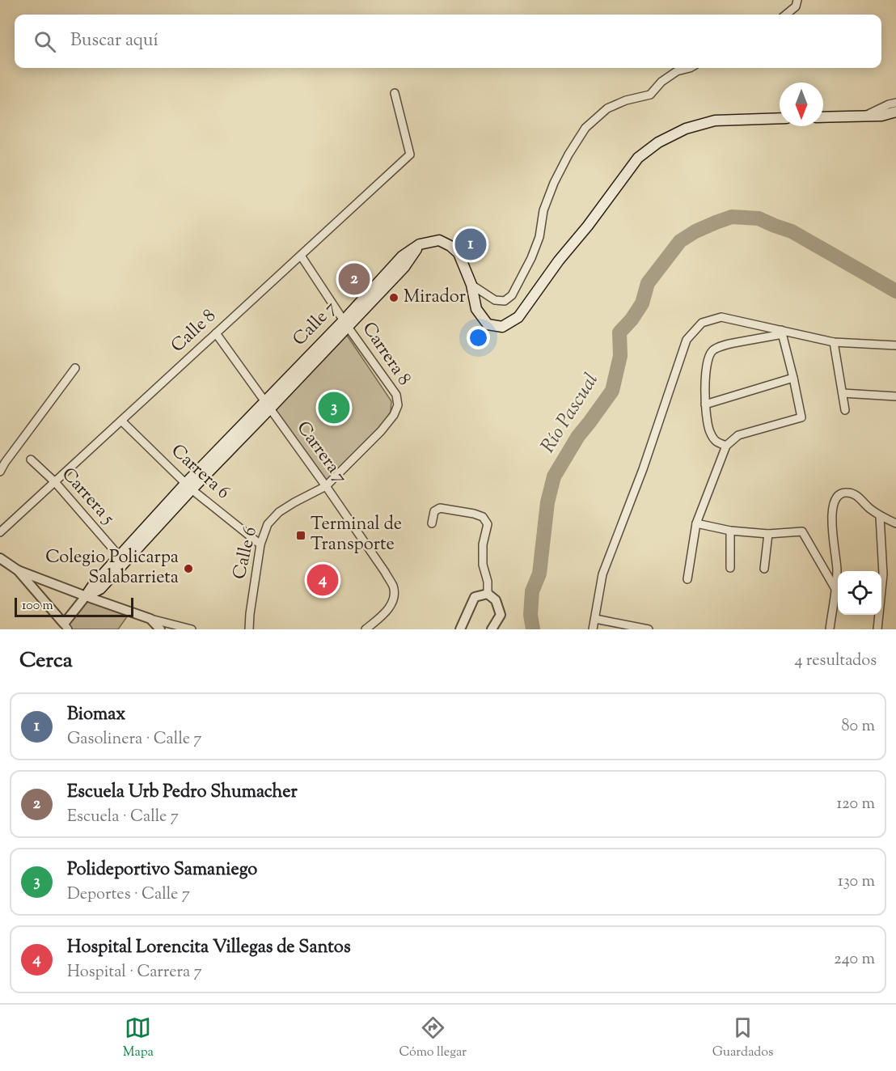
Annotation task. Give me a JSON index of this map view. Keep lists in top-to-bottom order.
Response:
{
  "streets": {
    "main road": ["Calle 7"],
    "street": [
      "Calle 8",
      "Carrera 8",
      "Carrera 7",
      "Carrera 6",
      "Carrera 5",
      "Calle 6"
    ]
  },
  "crossings": [
    ["Calle 7", "Carrera 8"],
    ["Calle 7", "Carrera 7"],
    ["Calle 7", "Carrera 6"],
    ["Calle 7", "Carrera 5"],
    ["Calle 8", "Carrera 8"],
    ["Calle 8", "Carrera 7"],
    ["Calle 8", "Carrera 6"],
    ["Calle 8", "Carrera 5"],
    ["Carrera 8", "Carrera 7"],
    ["Carrera 8", "Calle 6"],
    ["Carrera 7", "Calle 6"],
    ["Carrera 6", "Calle 6"]
  ],
  "water": ["Río Pascual"],
  "places": {
    "other": ["Mirador", "Colegio Policarpa Salabarrieta"],
    "transit": ["Terminal de Transporte"]
  },
  "scale_bar": "100 m",
  "north": "bottom",
  "page": {
    "search": "Buscar aquí",
    "pins": [
      "1",
      "2",
      "3",
      "4"
    ],
    "scale": "100 m",
    "heading": ["Cerca", "4 resultados"],
    "list": [
      {
        "mark": "1",
        "name": "Biomax",
        "note": "Gasolinera · Calle 7",
        "value": "80 m"
      },
      {
        "mark": "2",
        "name": "Escuela Urb Pedro Shumacher",
        "note": "Escuela · Calle 7",
        "value": "120 m"
      },
      {
        "mark": "3",
        "name": "Polideportivo Samaniego",
        "note": "Deportes · Calle 7",
        "value": "130 m"
      },
      {
        "mark": "4",
        "name": "Hospital Lorencita Villegas de Santos",
        "note": "Hospital · Carrera 7",
        "value": "240 m"
      }
    ],
    "nav": ["Mapa", "Cómo llegar", "Guardados"]
  }
}
